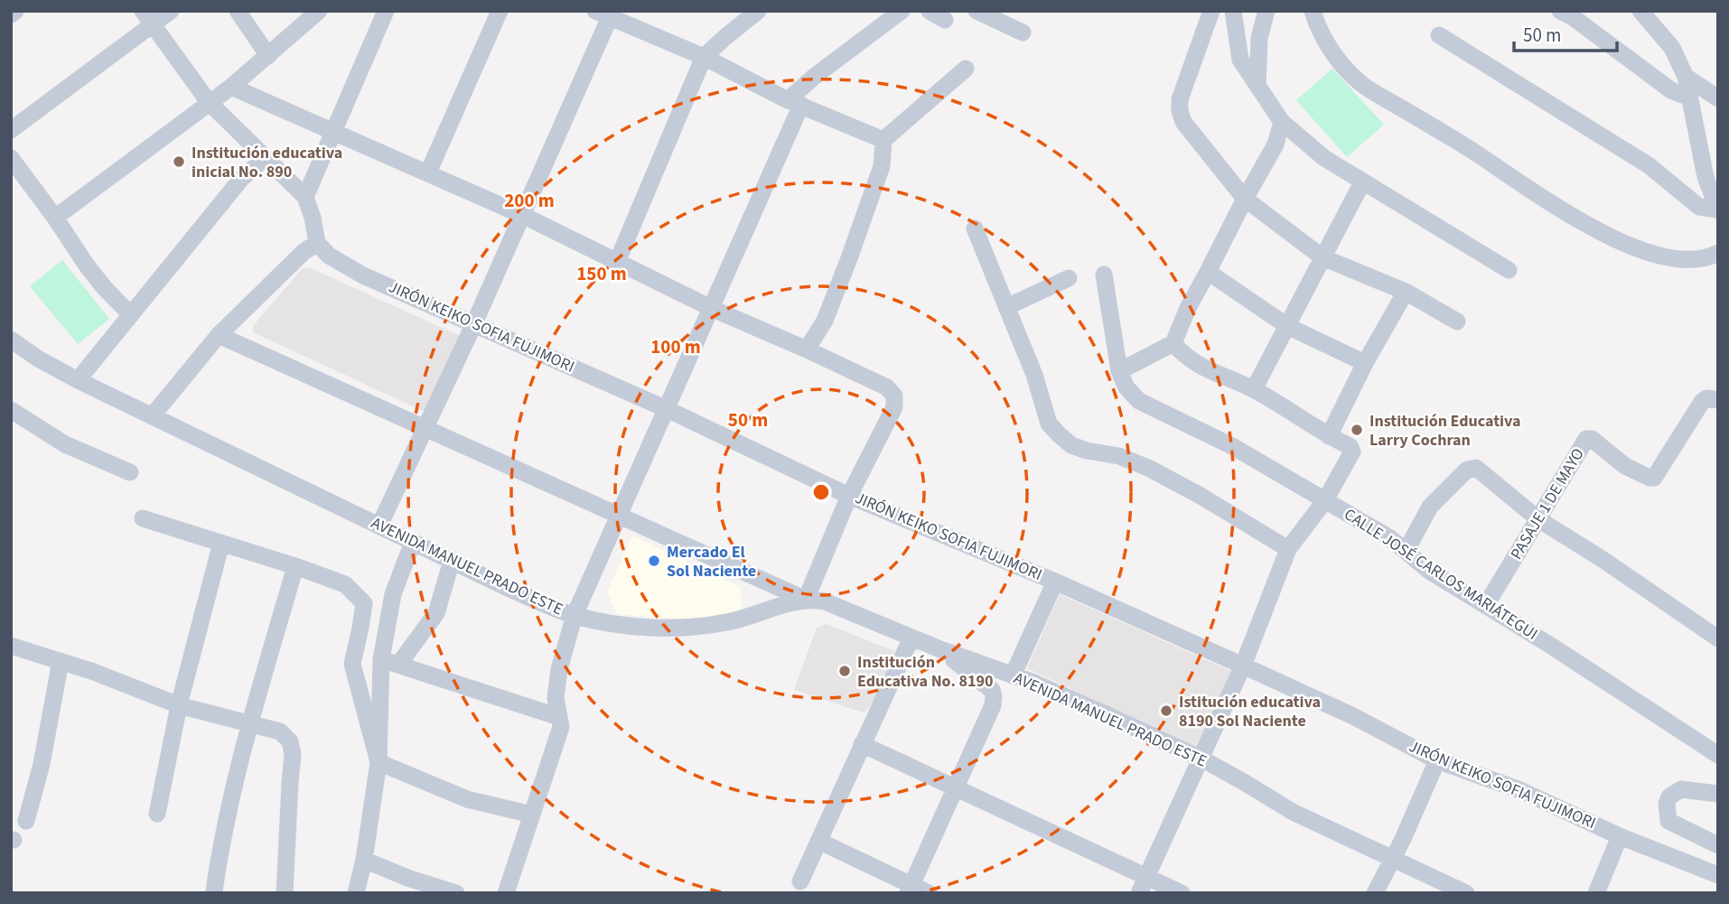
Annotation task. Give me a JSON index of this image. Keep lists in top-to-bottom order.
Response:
{
  "streets": {
    "street": [
      "JIRÓN KEIKO SOFIA FUJIMORI",
      "PASAJE 1 DE MAYO",
      "AVENIDA MANUEL PRADO ESTE",
      "CALLE JOSÉ CARLOS MARIÁTEGUI"
    ]
  },
  "crossings": [
    ["PASAJE 1 DE MAYO", "CALLE JOSÉ CARLOS MARIÁTEGUI"]
  ],
  "places": [
    "Institución educativa inicial No. 890",
    "Institución Educativa Larry Cochran",
    "Mercado El Sol Naciente",
    "Institución Educativa No. 8190",
    "Istitución educativa 8190 Sol Naciente"
  ],
  "scale_bar": "50 m",
  "rings": [
    "200 m",
    "150 m",
    "100 m",
    "50 m"
  ]
}
